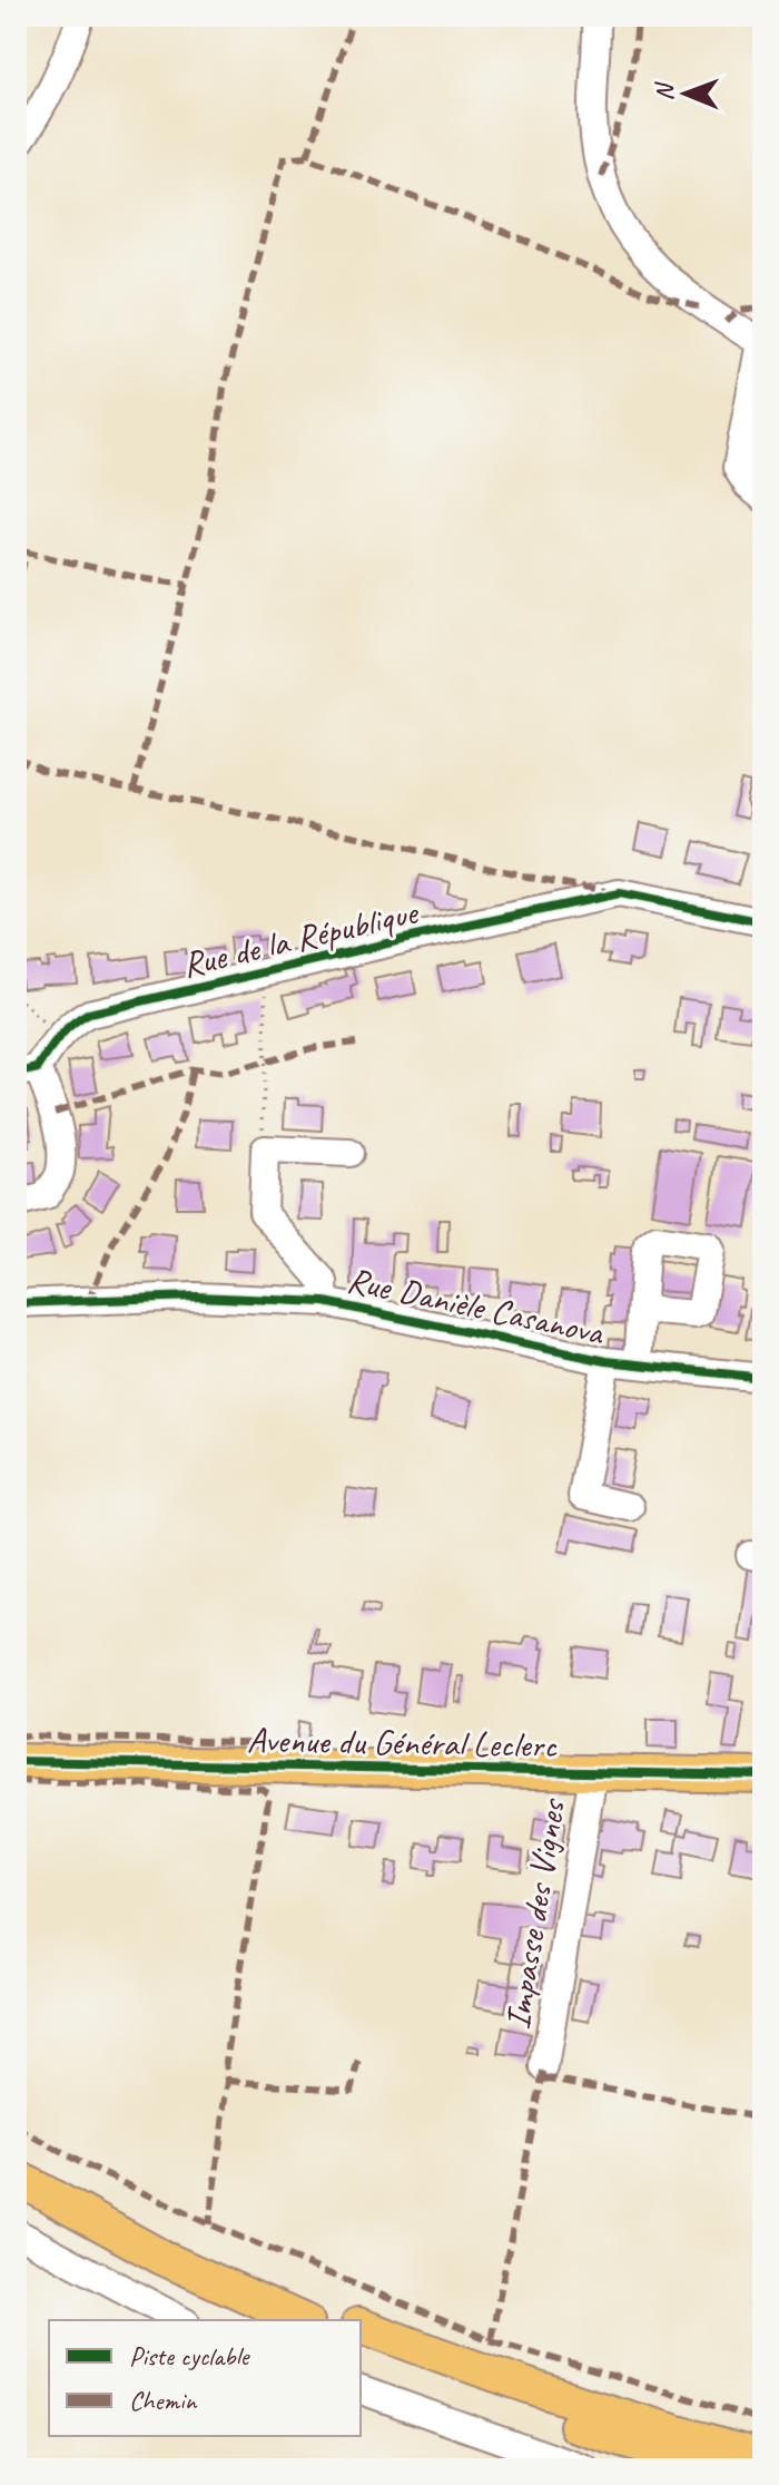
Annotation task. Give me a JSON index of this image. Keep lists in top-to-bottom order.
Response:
{
  "streets": {
    "main road": ["Avenue du Général Leclerc"],
    "street": ["Rue de la République", "Rue Danièle Casanova", "Impasse des Vignes"]
  },
  "crossings": [
    ["Avenue du Général Leclerc", "Impasse des Vignes"]
  ],
  "legend": ["Piste cyclable", "Chemin"],
  "north": "left"
}
